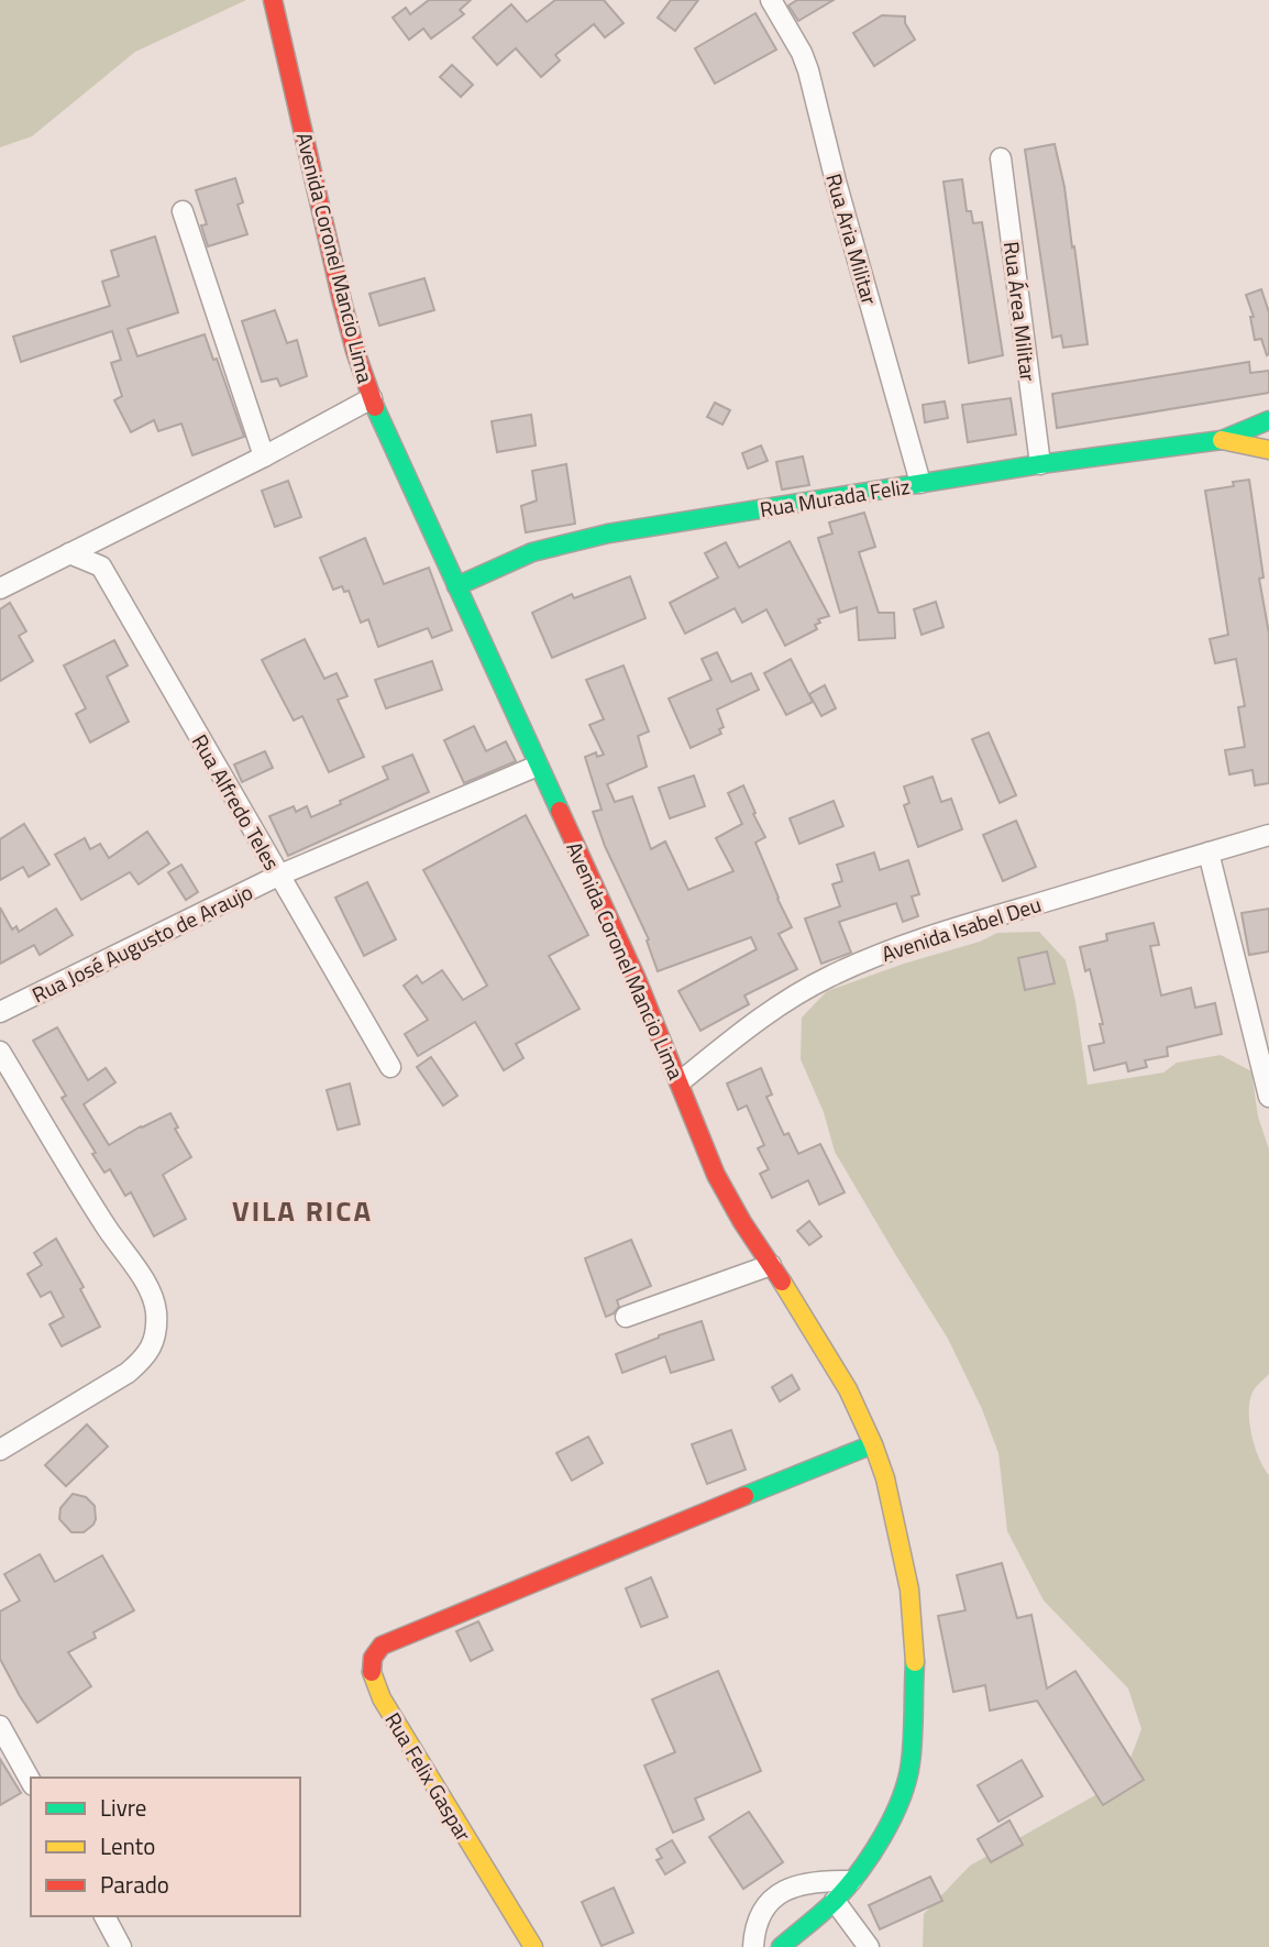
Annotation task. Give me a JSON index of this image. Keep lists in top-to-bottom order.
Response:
{
  "streets": {
    "street": [
      "Rua Aria Militar",
      "Avenida Coronel Mancio Lima",
      "Rua Área Militar",
      "Rua Murada Feliz",
      "Rua Alfredo Teles",
      "Avenida Isabel Deu",
      "Rua José Augusto de Araujo",
      "Rua Felix Gaspar"
    ]
  },
  "crossings": [
    ["Rua Aria Militar", "Rua Murada Feliz"],
    ["Avenida Coronel Mancio Lima", "Rua Murada Feliz"],
    ["Avenida Coronel Mancio Lima", "Avenida Isabel Deu"],
    ["Avenida Coronel Mancio Lima", "Rua José Augusto de Araujo"],
    ["Avenida Coronel Mancio Lima", "Rua Felix Gaspar"],
    ["Rua Área Militar", "Rua Murada Feliz"],
    ["Rua Alfredo Teles", "Rua José Augusto de Araujo"]
  ],
  "districts": ["VILA RICA"],
  "legend": ["Livre", "Lento", "Parado"]
}
